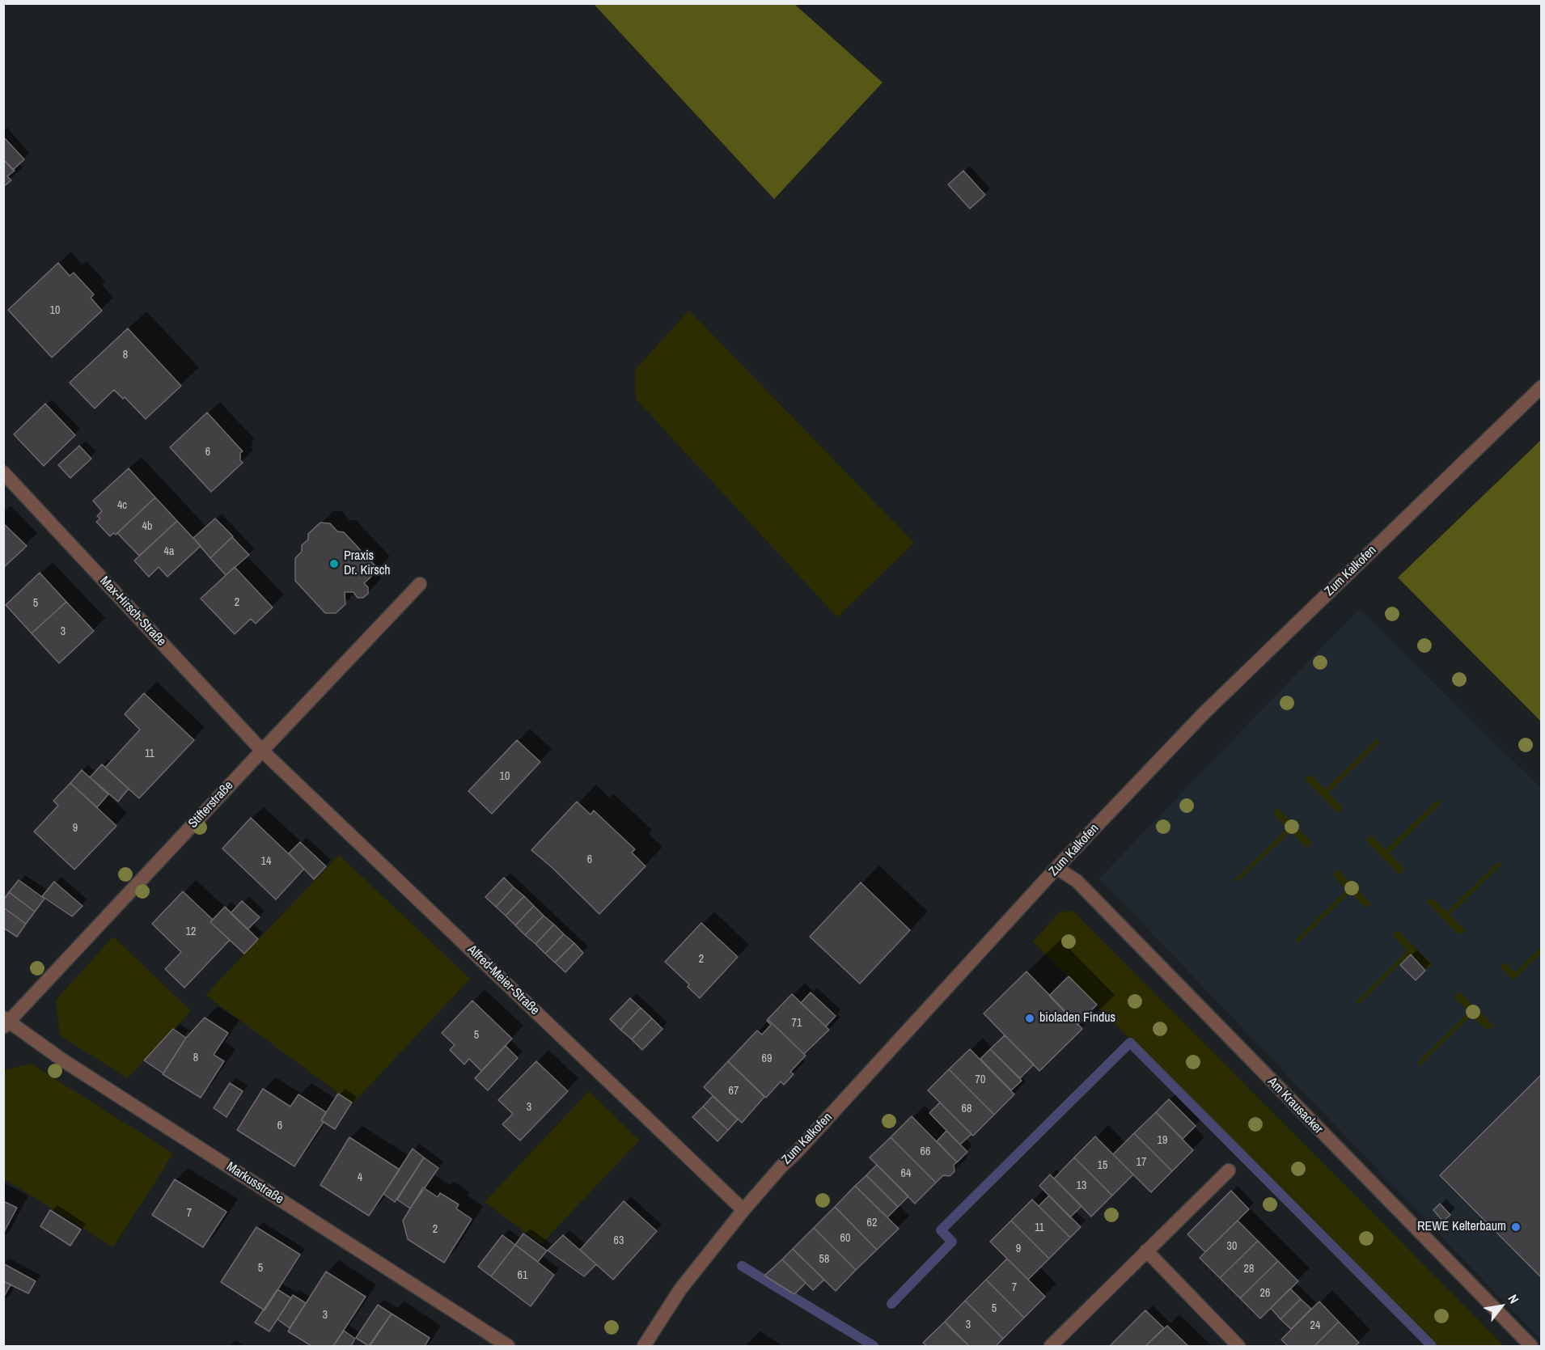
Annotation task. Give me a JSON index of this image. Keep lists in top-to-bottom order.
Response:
{
  "streets": {
    "street": [
      "Zum Kalkofen",
      "Max-Hirsch-Straße",
      "Stifterstraße",
      "Alfred-Meier-Straße",
      "Am Krausacker",
      "Markusstraße"
    ]
  },
  "crossings": [
    ["Zum Kalkofen", "Alfred-Meier-Straße"],
    ["Zum Kalkofen", "Am Krausacker"],
    ["Max-Hirsch-Straße", "Stifterstraße"],
    ["Max-Hirsch-Straße", "Alfred-Meier-Straße"],
    ["Stifterstraße", "Alfred-Meier-Straße"],
    ["Stifterstraße", "Markusstraße"]
  ],
  "places": ["Praxis Dr. Kirsch", "bioladen Findus", "REWE Kelterbaum"],
  "house_numbers": [
    "10",
    "8",
    "6",
    "4c",
    "4b",
    "4a",
    "2",
    "5",
    "3",
    "11",
    "10",
    "9",
    "6",
    "14",
    "12",
    "2",
    "71",
    "5",
    "8",
    "69",
    "70",
    "67",
    "3",
    "68",
    "6",
    "19",
    "66",
    "17",
    "15",
    "64",
    "4",
    "13",
    "7",
    "62",
    "11",
    "2",
    "60",
    "63",
    "30",
    "9",
    "58",
    "5",
    "28",
    "61",
    "7",
    "26",
    "5",
    "3",
    "3",
    "24"
  ],
  "north": "top right"
}
